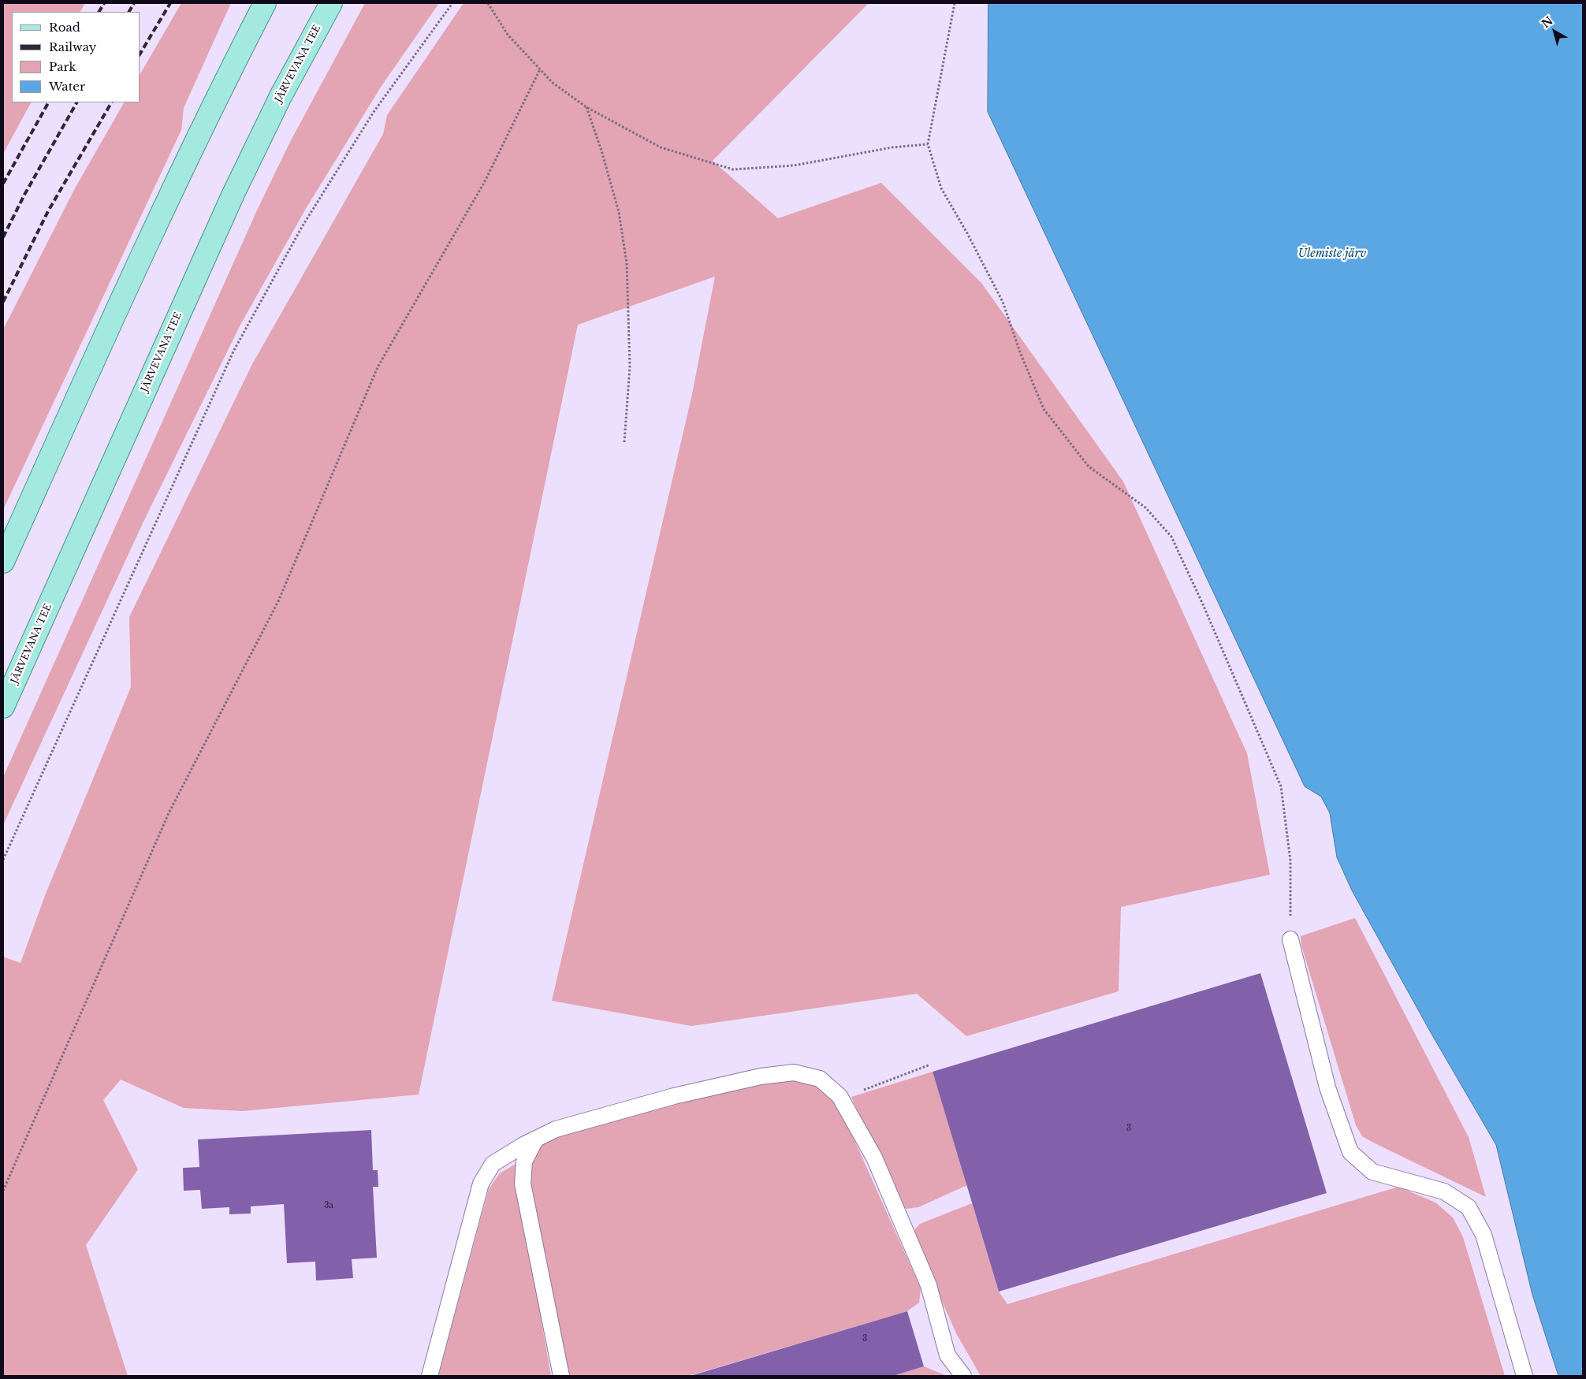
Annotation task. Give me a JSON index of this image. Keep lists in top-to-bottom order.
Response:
{
  "streets": {
    "main road": ["JÄRVEVANA TEE"]
  },
  "water": ["Ülemiste järv"],
  "house_numbers": ["3", "3a", "3"],
  "legend": [
    "Road",
    "Railway",
    "Park",
    "Water"
  ],
  "north": "top left"
}
